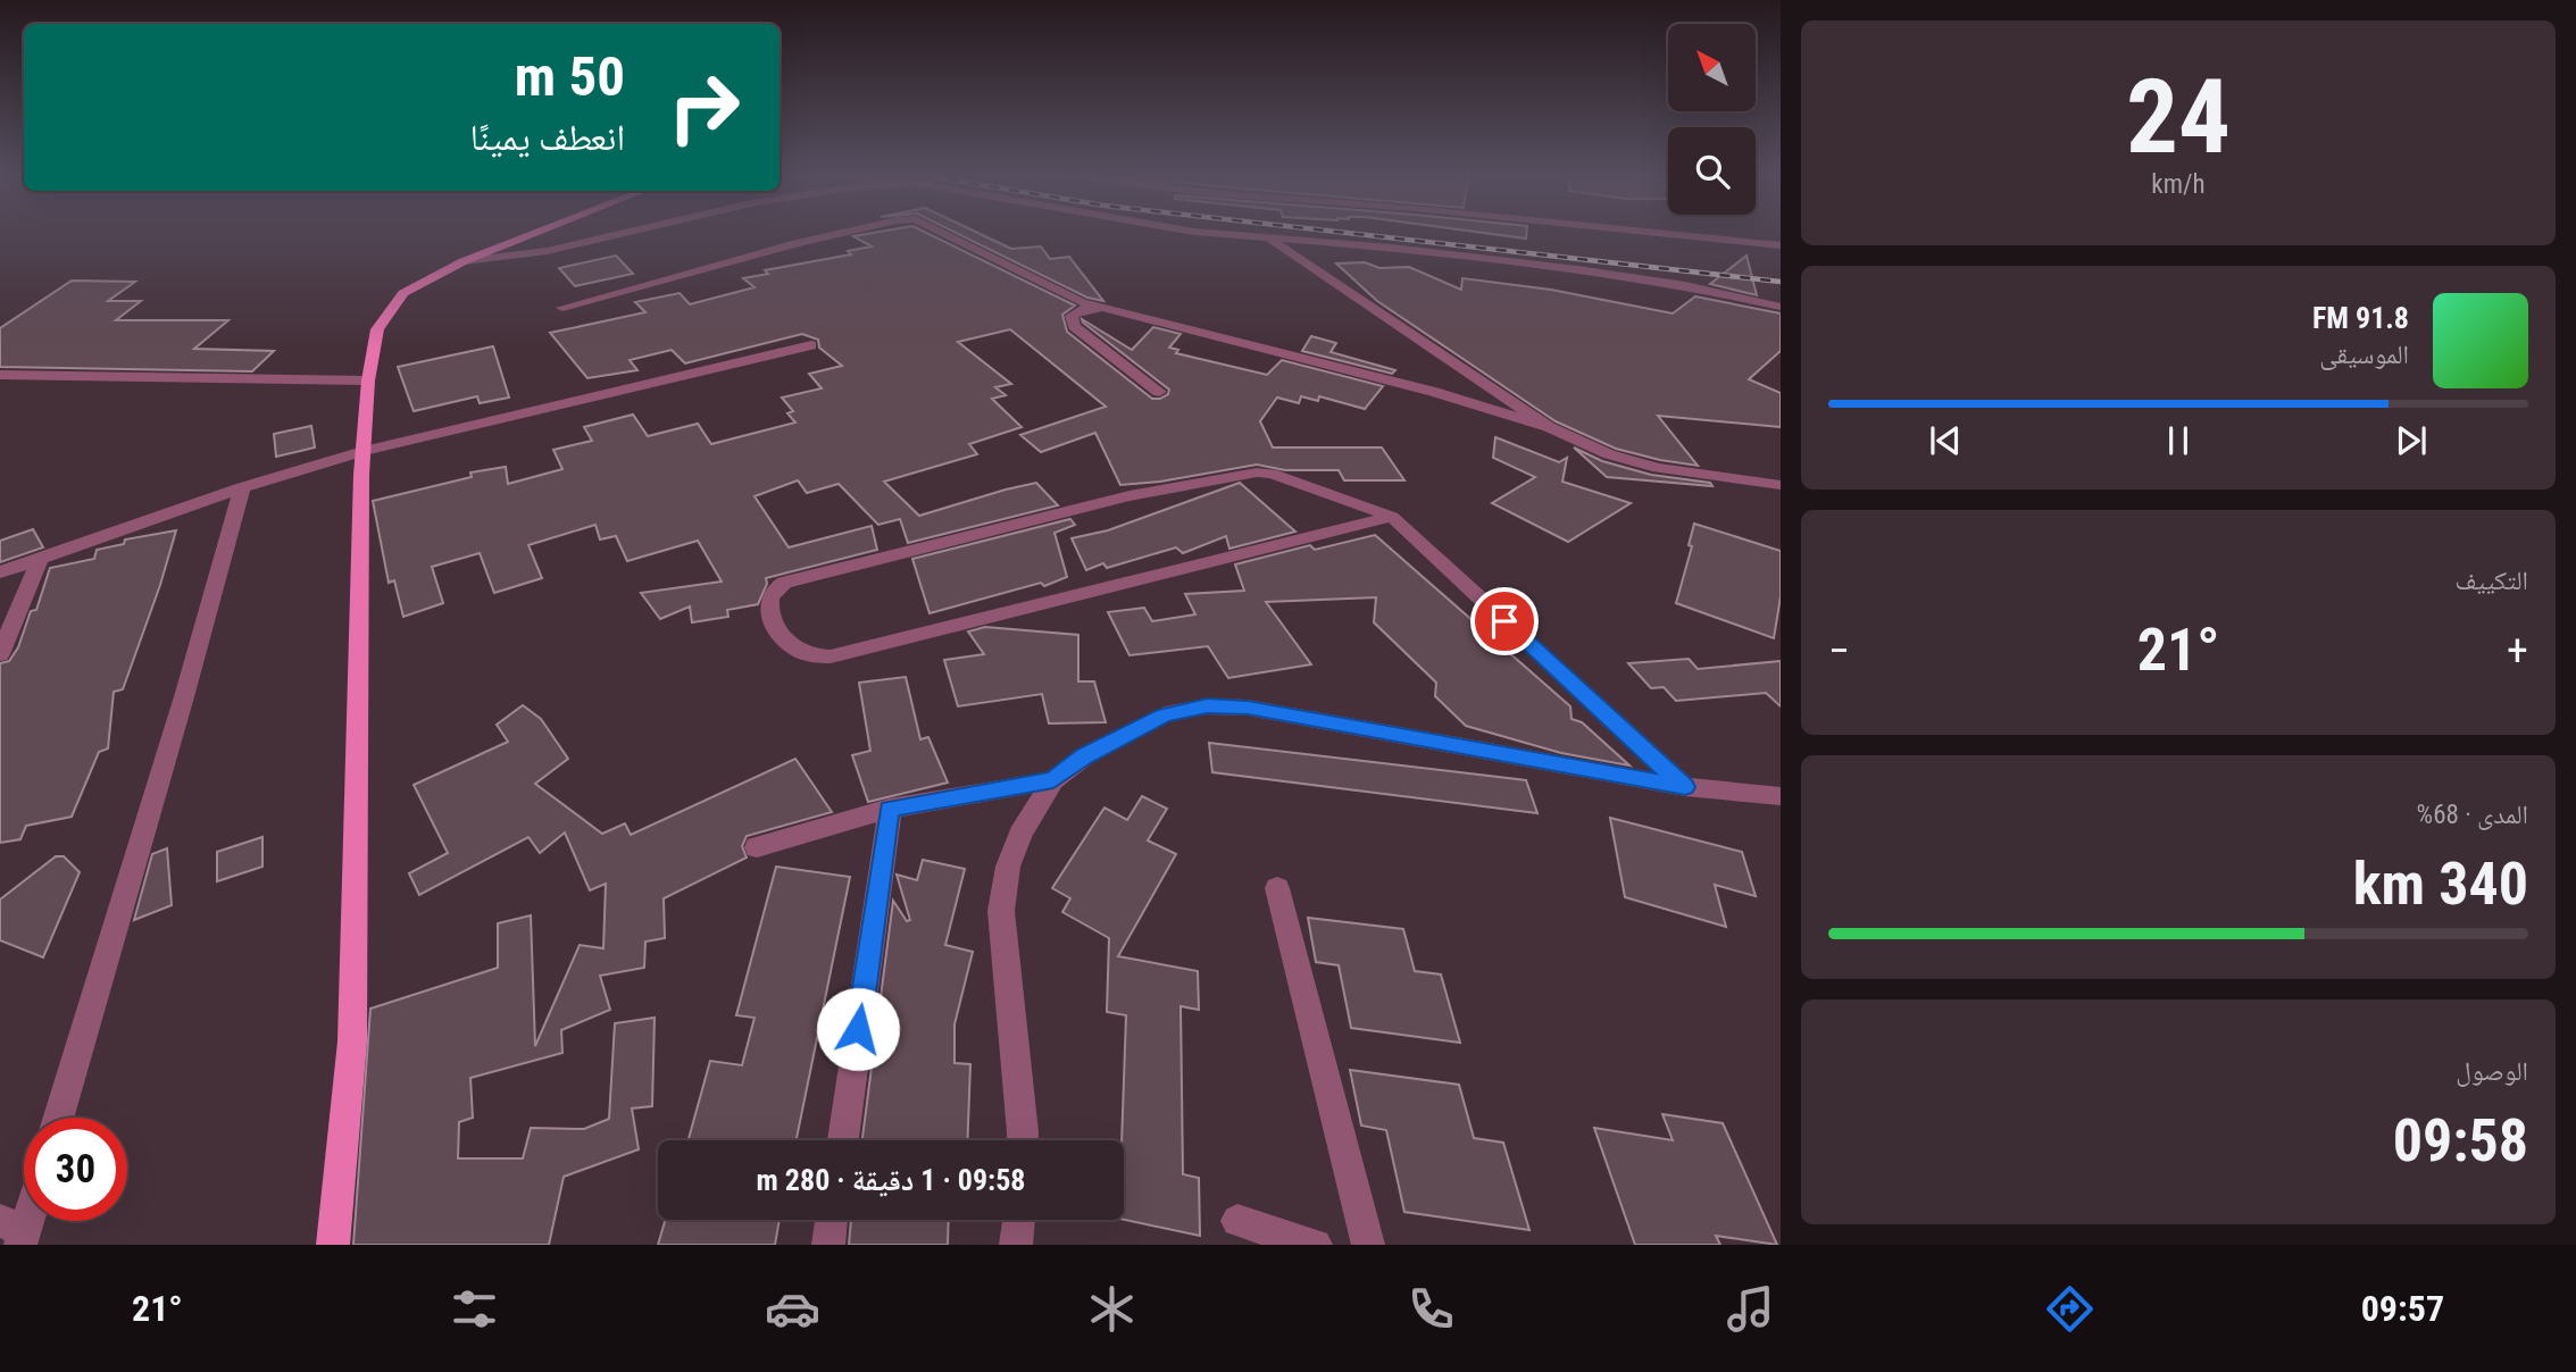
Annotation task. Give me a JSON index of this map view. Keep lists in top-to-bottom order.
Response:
{
  "north": "top left",
  "page": {
    "tile": [
      ["24", "km/h"],
      "التكييف",
      ["المدى · 68%", "340 km"],
      ["الوصول", "09:58"]
    ],
    "turn": ["50 m", "انعطف يمينًا"],
    "song": ["91.8 FM", "الموسيقى"],
    "heat": ["−", "21°", "+"],
    "limit": "30",
    "trip": "09:58 · 1 دقيقة · 280 m",
    "tabs": ["09:57", "21°"]
  }
}
